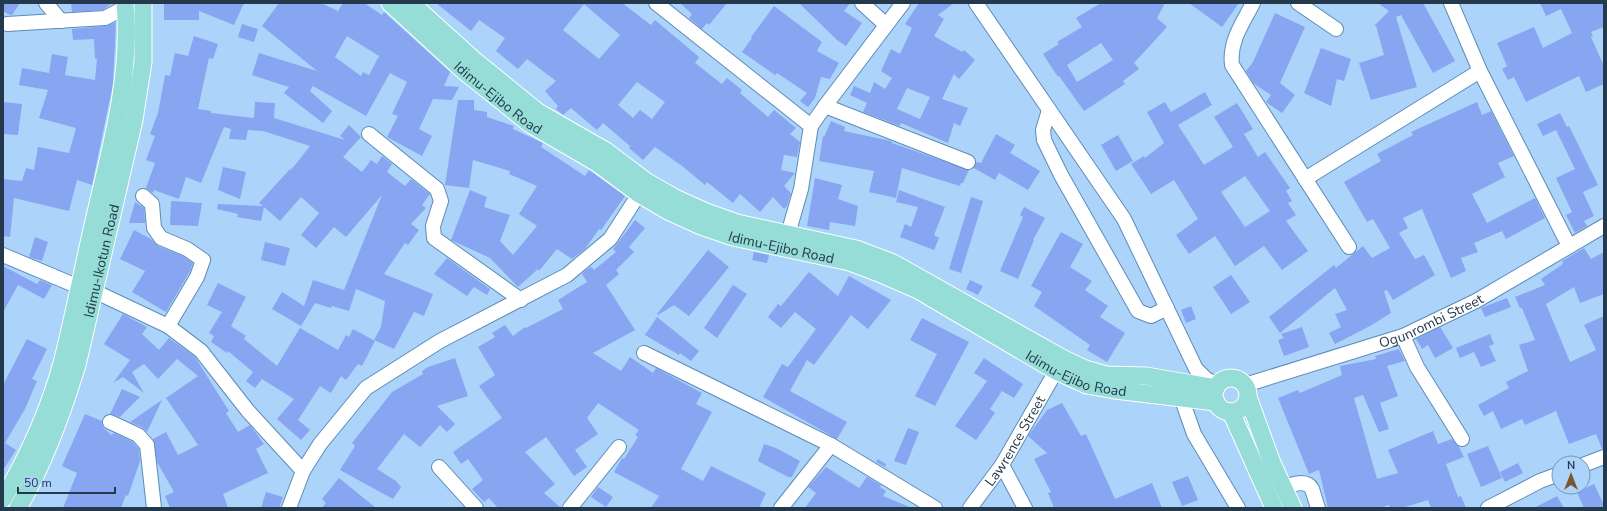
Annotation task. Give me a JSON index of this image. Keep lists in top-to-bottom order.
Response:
{
  "streets": {
    "main road": ["Idimu-Ejibo Road", "Idimu-Ikotun Road"],
    "street": ["Ogunrombi Street", "Lawrence Street"]
  },
  "crossings": [
    ["Idimu-Ejibo Road", "Ogunrombi Street"],
    ["Idimu-Ejibo Road", "Lawrence Street"]
  ],
  "scale_bar": "50 m",
  "north": "top"
}
